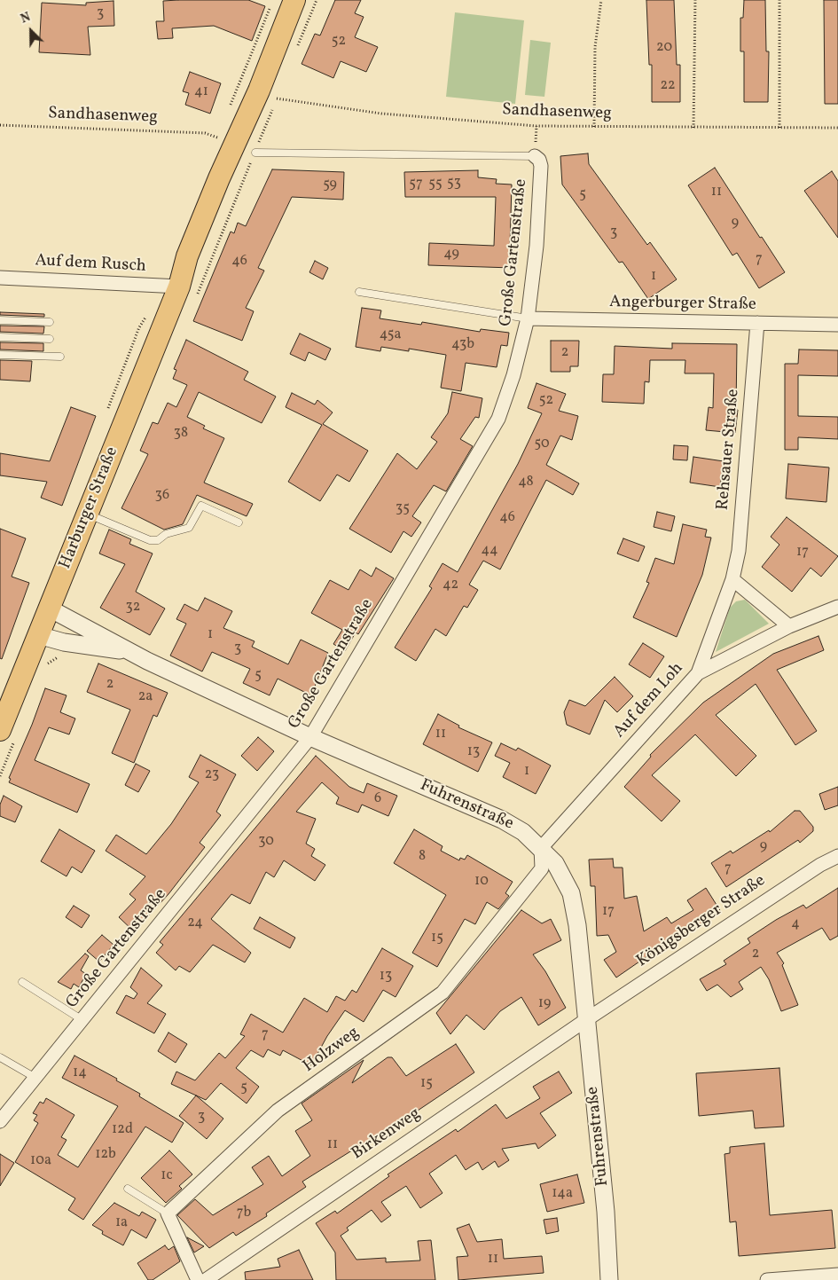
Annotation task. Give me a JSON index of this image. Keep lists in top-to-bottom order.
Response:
{
  "streets": {
    "main road": ["Harburger Straße"],
    "street": [
      "Große Gartenstraße",
      "Auf dem Rusch",
      "Angerburger Straße",
      "Rehsauer Straße",
      "Auf dem Loh",
      "Fuhrenstraße",
      "Königsberger Straße",
      "Holzweg",
      "Birkenweg"
    ],
    "path": ["Sandhasenweg"]
  },
  "crossings": [
    ["Sandhasenweg", "Harburger Straße"],
    ["Große Gartenstraße", "Angerburger Straße"],
    ["Große Gartenstraße", "Fuhrenstraße"],
    ["Auf dem Rusch", "Harburger Straße"],
    ["Angerburger Straße", "Rehsauer Straße"],
    ["Rehsauer Straße", "Auf dem Loh"],
    ["Harburger Straße", "Fuhrenstraße"],
    ["Auf dem Loh", "Fuhrenstraße"],
    ["Auf dem Loh", "Holzweg"],
    ["Fuhrenstraße", "Königsberger Straße"],
    ["Fuhrenstraße", "Holzweg"],
    ["Fuhrenstraße", "Birkenweg"],
    ["Königsberger Straße", "Birkenweg"]
  ],
  "house_numbers": [
    "3",
    "52",
    "20",
    "22",
    "41",
    "53",
    "57",
    "55",
    "59",
    "11",
    "5",
    "9",
    "3",
    "49",
    "7",
    "46",
    "1",
    "45a",
    "43b",
    "2",
    "52",
    "38",
    "50",
    "48",
    "36",
    "35",
    "46",
    "44",
    "17",
    "42",
    "32",
    "1",
    "3",
    "5",
    "2",
    "2a",
    "11",
    "13",
    "1",
    "23",
    "6",
    "30",
    "9",
    "8",
    "7",
    "10",
    "17",
    "24",
    "4",
    "15",
    "2",
    "13",
    "19",
    "7",
    "14",
    "15",
    "5",
    "3",
    "12d",
    "11",
    "12b",
    "10a",
    "1c",
    "14a",
    "7b",
    "1a",
    "11"
  ],
  "north": "top left"
}
